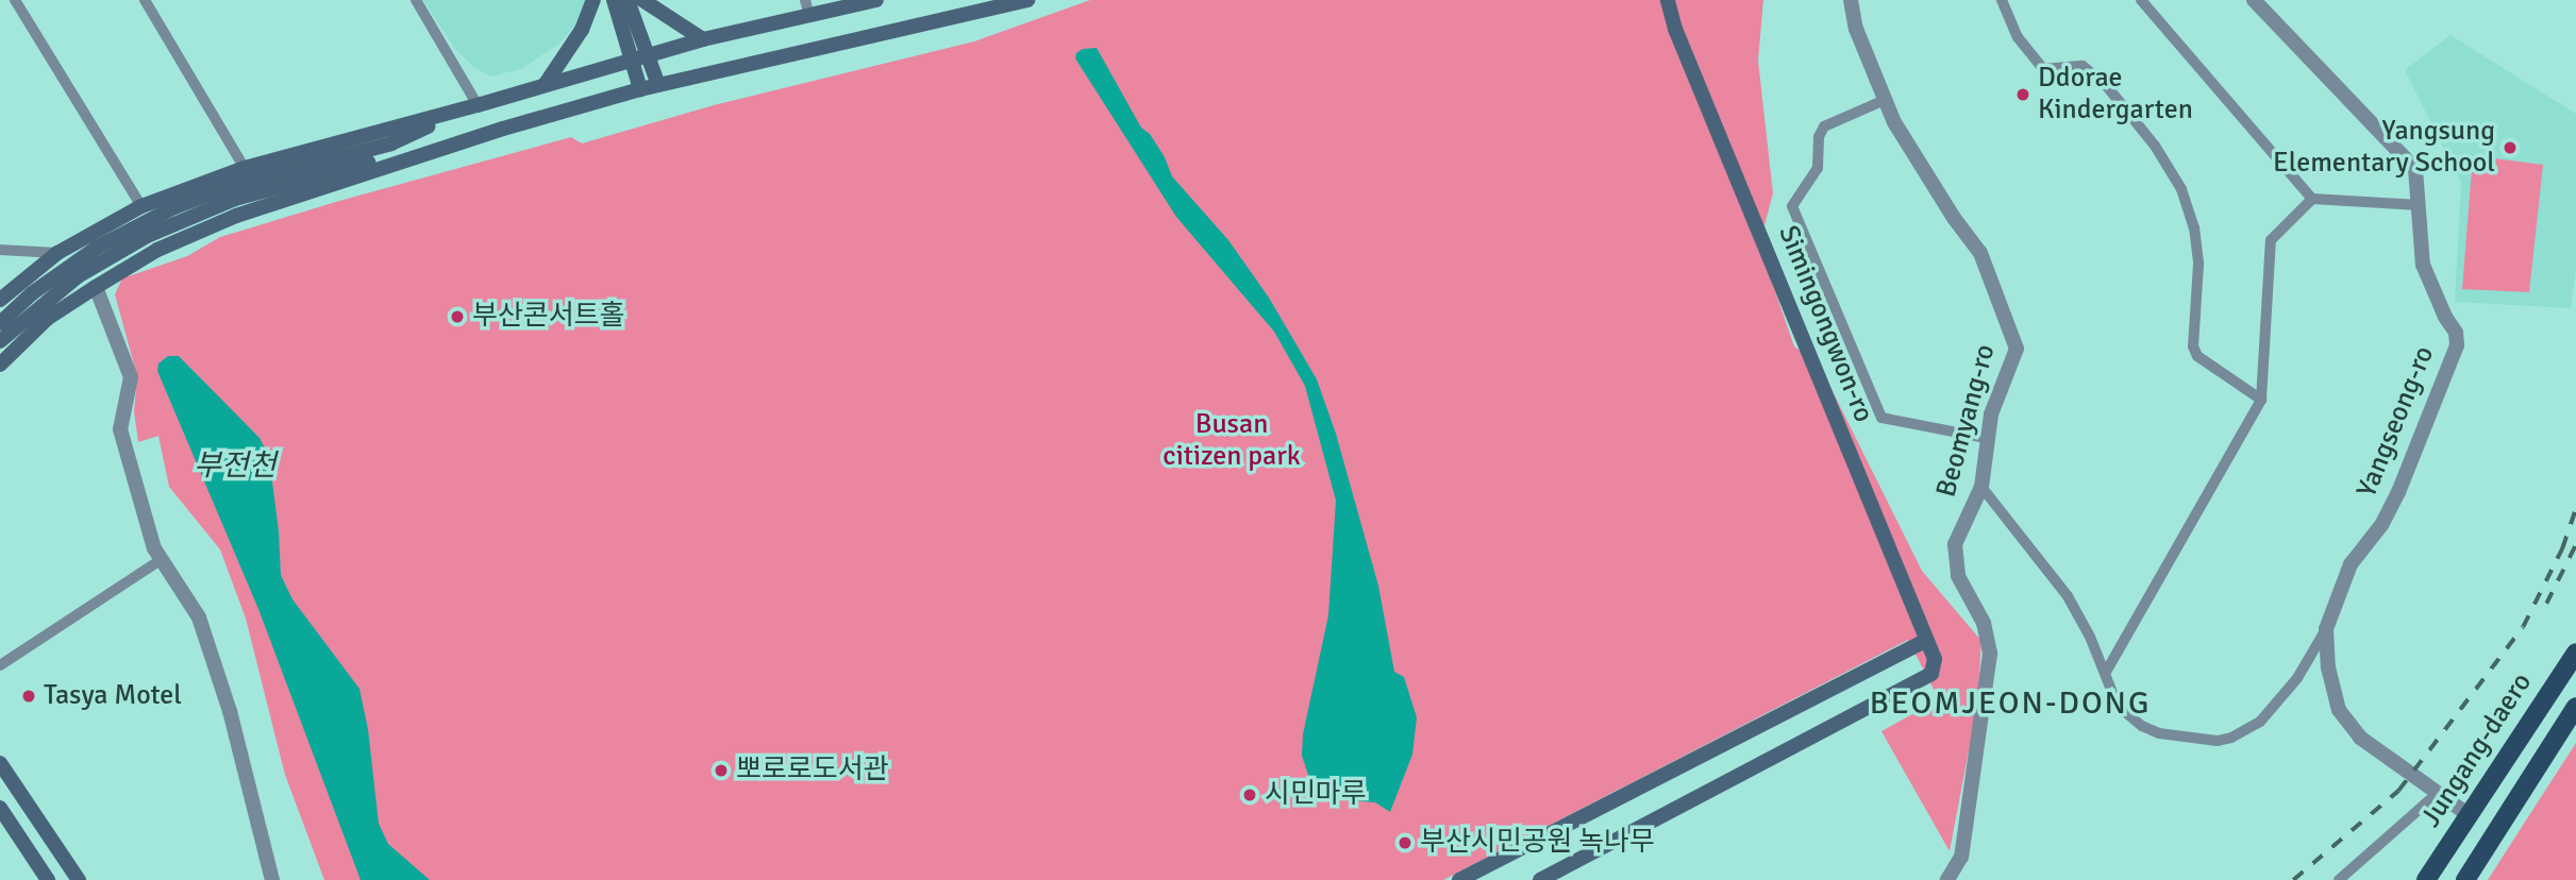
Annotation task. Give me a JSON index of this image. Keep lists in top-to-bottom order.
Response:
{
  "streets": {
    "main road": ["Simingongwon-ro", "Jungang-daero"],
    "street": ["Beomyang-ro", "Yangseong-ro"]
  },
  "crossings": [
    ["Yangseong-ro", "Jungang-daero"]
  ],
  "districts": ["BEOMJEON-DONG"],
  "water": ["부전천"],
  "parks": ["Busan citizen park"],
  "places": [
    "Ddorae Kindergarten",
    "Yangsung Elementary School",
    "부산콘서트홀",
    "Tasya Motel",
    "뽀로로도서관",
    "시민마루",
    "부산시민공원 녹나무"
  ]
}
